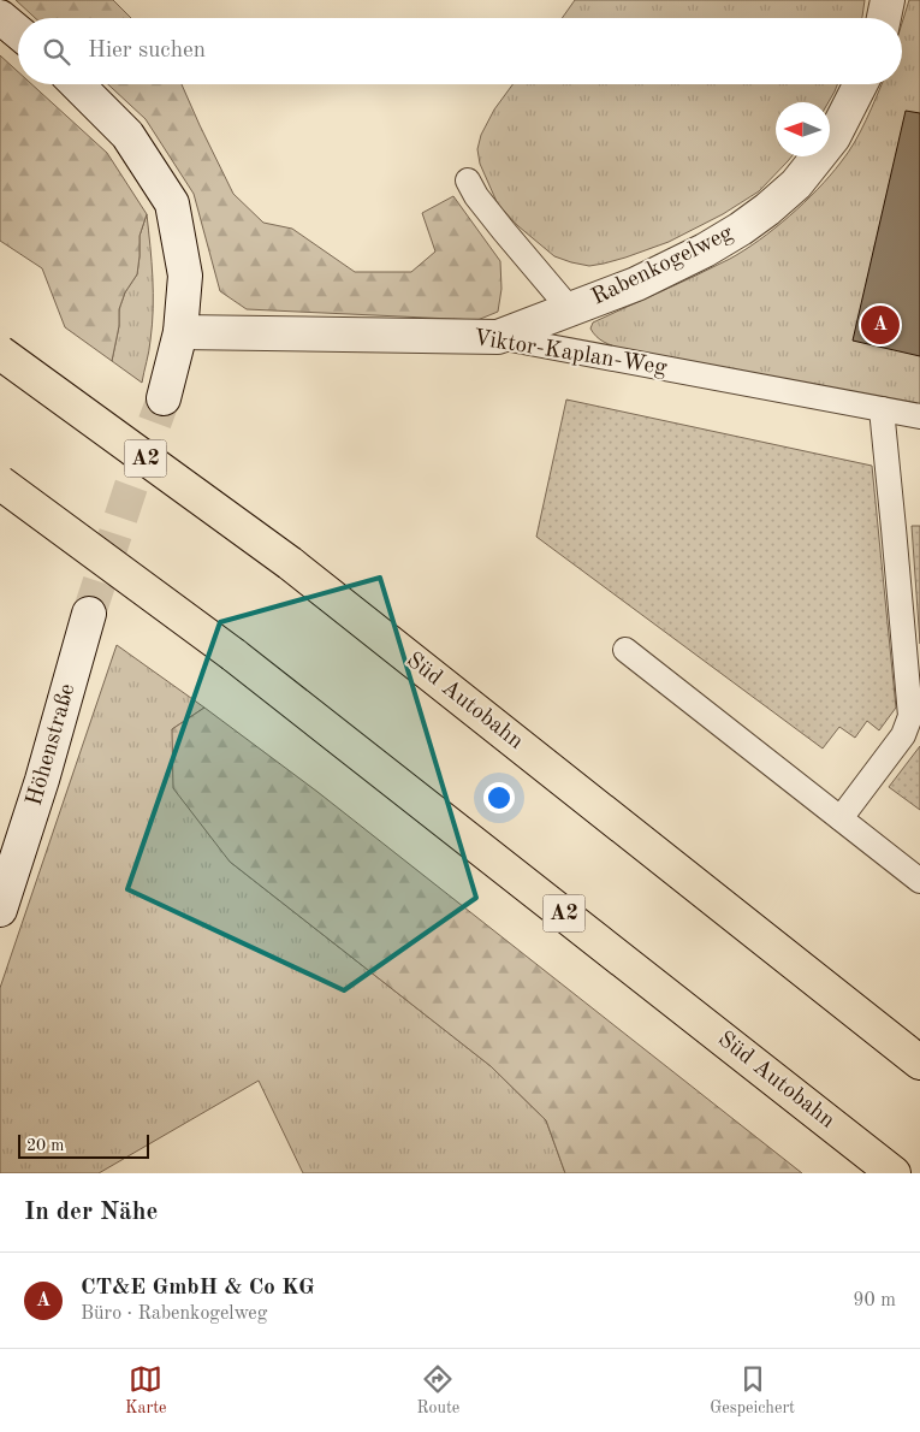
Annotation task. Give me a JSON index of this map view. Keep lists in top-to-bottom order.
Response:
{
  "streets": {
    "highway": ["A2", "Süd Autobahn"],
    "street": ["Rabenkogelweg", "Viktor-Kaplan-Weg", "Höhenstraße"]
  },
  "crossings": [
    ["Rabenkogelweg", "Viktor-Kaplan-Weg"]
  ],
  "scale_bar": "20 m",
  "north": "left",
  "page": {
    "search": "Hier suchen",
    "pins": "A",
    "scale": "20 m",
    "heading": "In der Nähe",
    "list": [
      {
        "mark": "A",
        "name": "CT&E GmbH & Co KG",
        "note": "Büro · Rabenkogelweg",
        "value": "90 m"
      }
    ],
    "nav": ["Karte", "Route", "Gespeichert"]
  }
}
